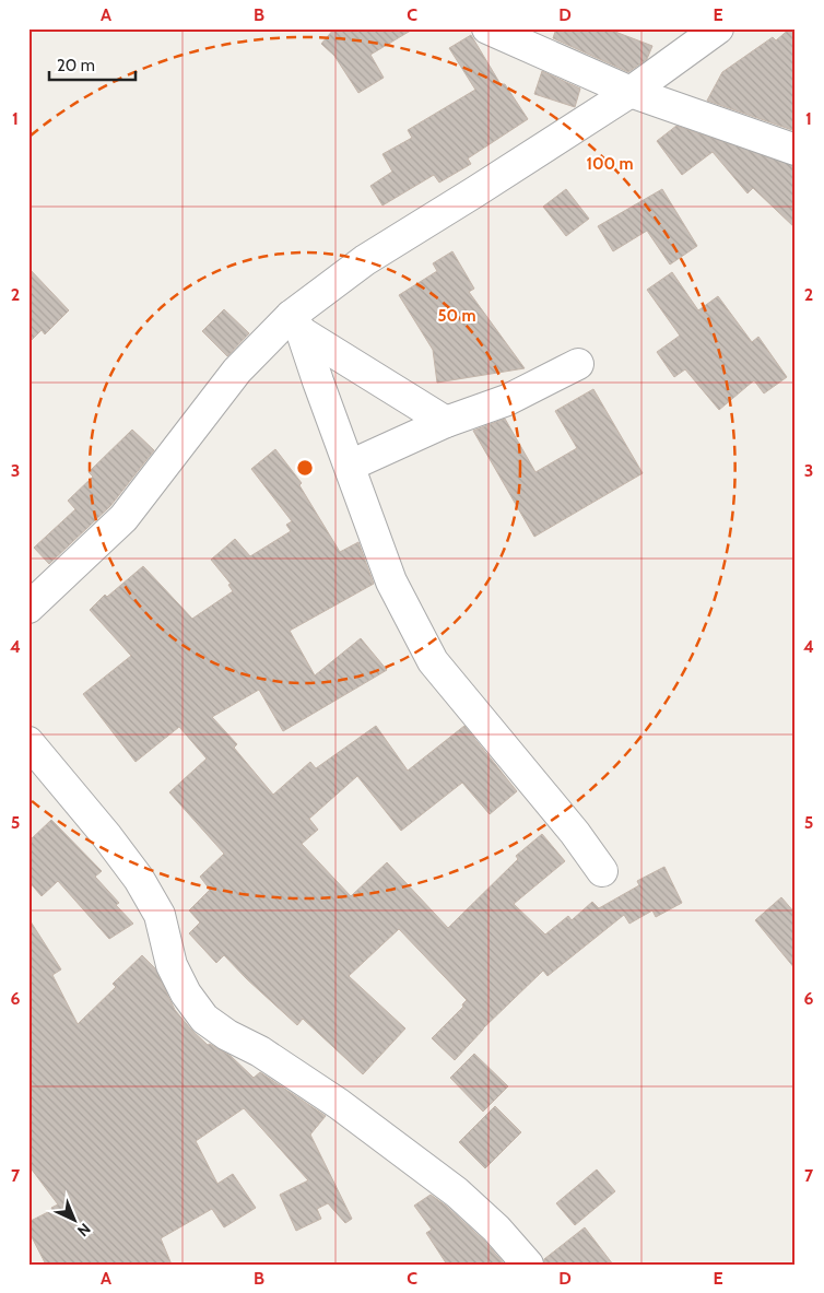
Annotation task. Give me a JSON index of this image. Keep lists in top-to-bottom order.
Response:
{
  "scale_bar": "20 m",
  "north": "bottom right",
  "grid": {
    "columns": [
      "A",
      "B",
      "C",
      "D",
      "E"
    ],
    "rows": [
      "1",
      "2",
      "3",
      "4",
      "5",
      "6",
      "7"
    ]
  },
  "rings": ["100 m", "50 m"]
}
